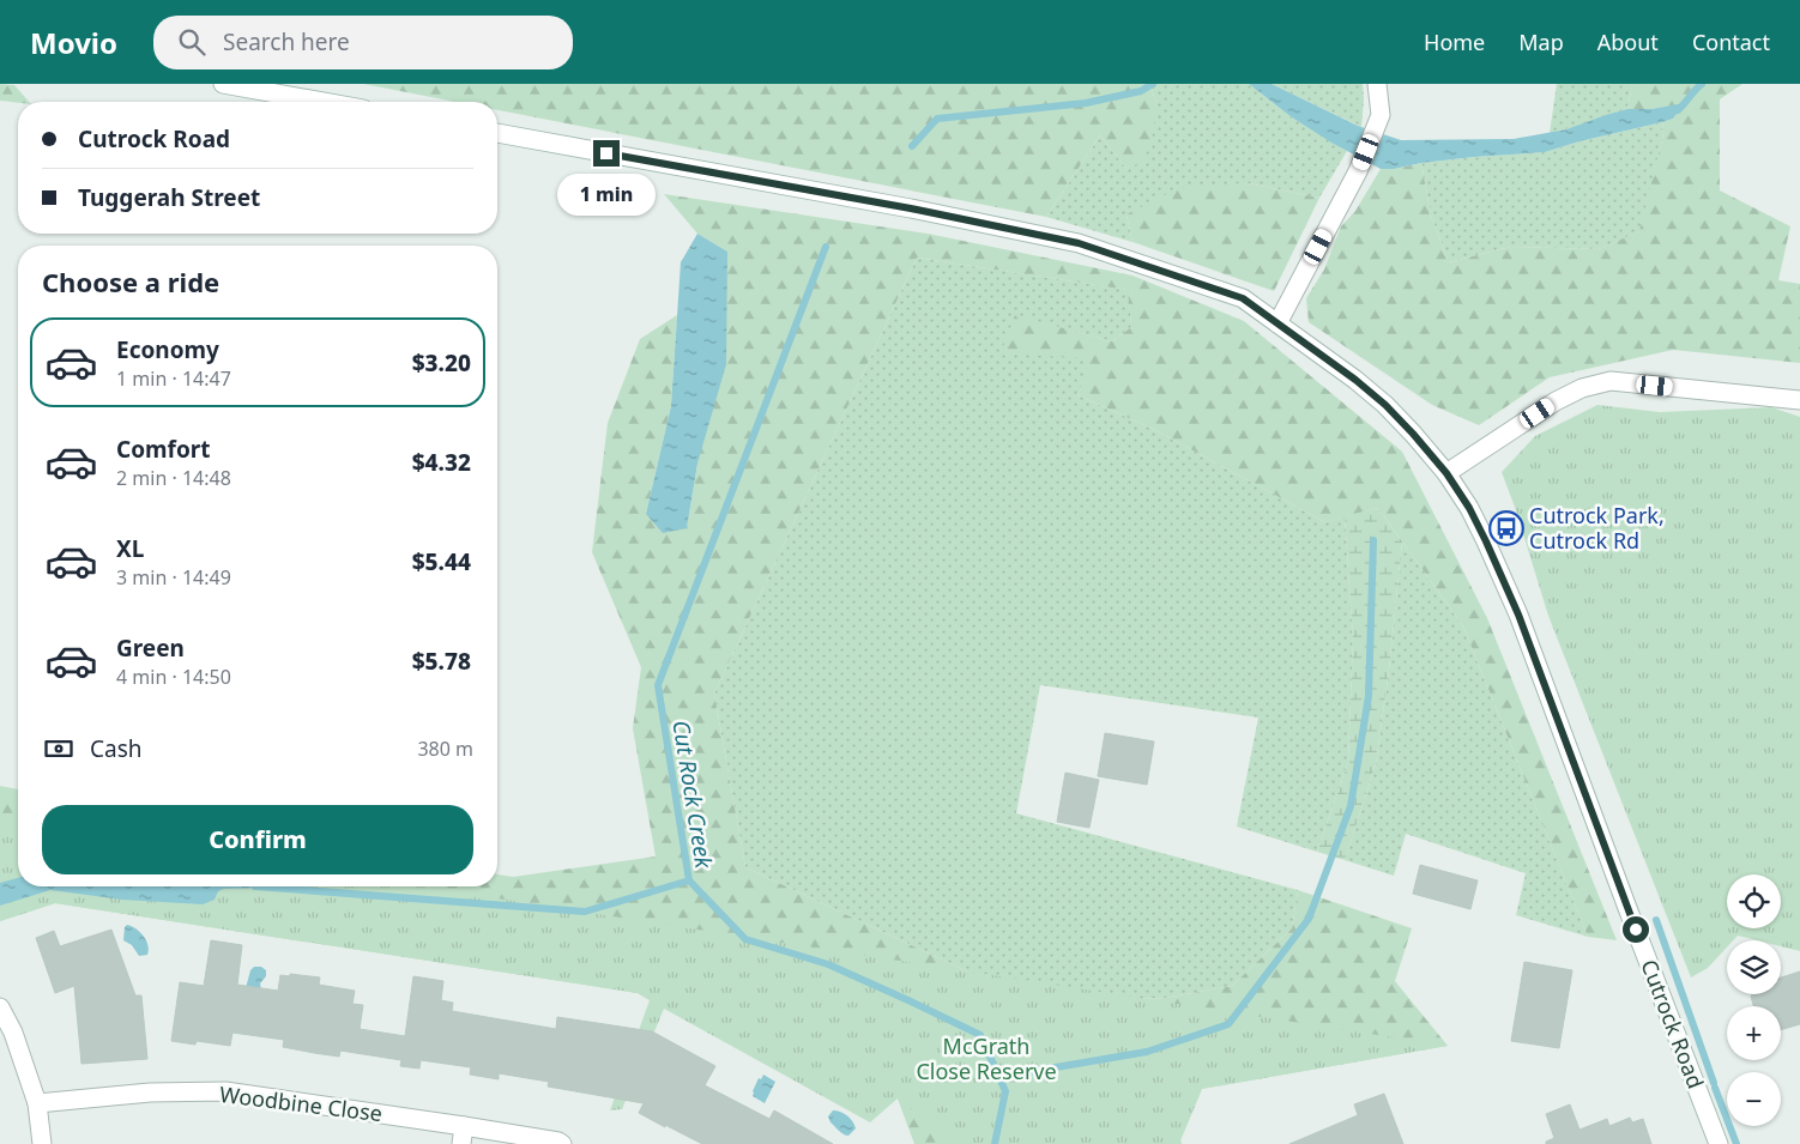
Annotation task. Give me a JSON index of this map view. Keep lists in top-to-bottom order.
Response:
{
  "streets": {
    "street": ["Cutrock Road", "Woodbine Close"]
  },
  "water": ["Cut Rock Creek"],
  "parks": ["McGrath Close Reserve"],
  "places": {
    "bus stop": ["Cutrock Park, Cutrock Rd"]
  },
  "page": {
    "header": "Movio",
    "search": "Search here",
    "nav": [
      "Home",
      "Map",
      "About",
      "Contact"
    ],
    "banner": ["Cutrock Road", "Tuggerah Street"],
    "bubble": "1 min",
    "heading": "Choose a ride",
    "list": [
      {
        "name": "Economy",
        "note": "1 min · 14:47",
        "value": "$3.20"
      },
      {
        "name": "Comfort",
        "note": "2 min · 14:48",
        "value": "$4.32"
      },
      {
        "name": "XL",
        "note": "3 min · 14:49",
        "value": "$5.44"
      },
      {
        "name": "Green",
        "note": "4 min · 14:50",
        "value": "$5.78"
      }
    ],
    "pay": ["Cash", "380 m"],
    "buttons": "Confirm",
    "map_buttons": ["+", "−"]
  }
}
